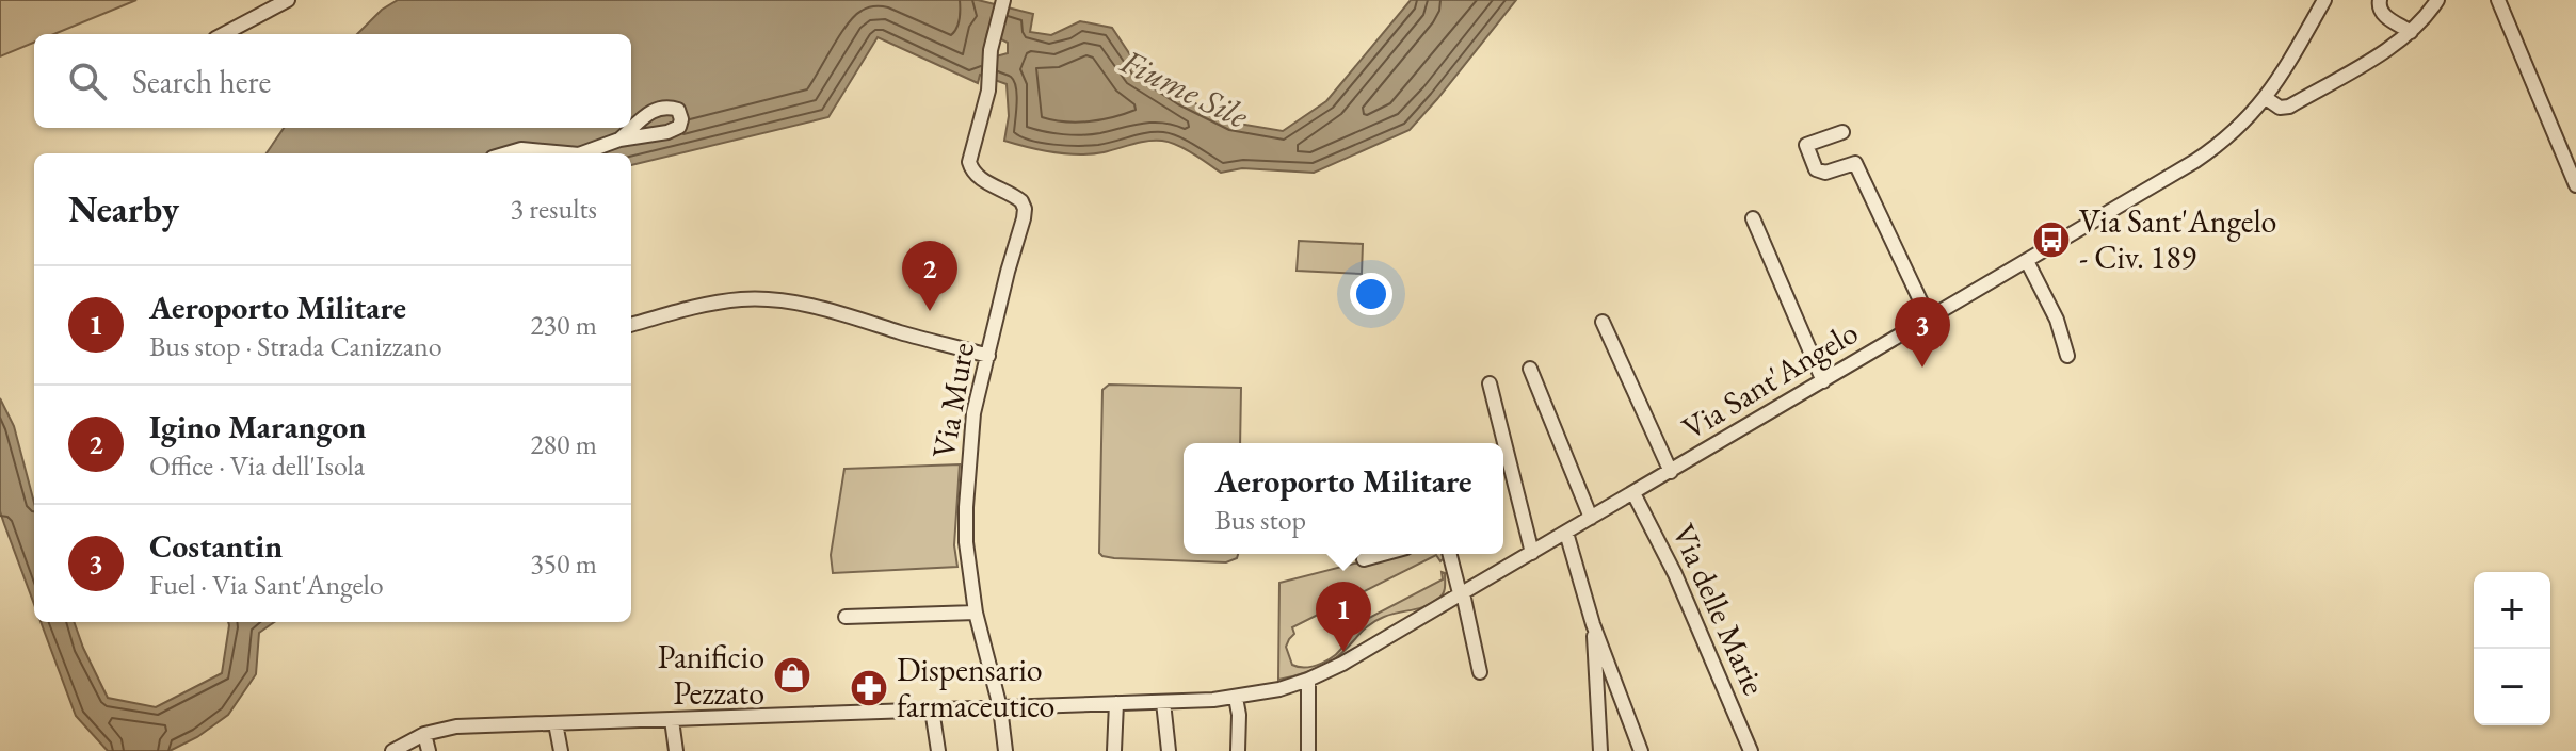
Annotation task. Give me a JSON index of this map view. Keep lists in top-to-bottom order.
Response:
{
  "streets": {
    "street": ["Via Sant'Angelo", "Via Mure", "Via delle Marie"]
  },
  "crossings": [
    ["Via Sant'Angelo", "Via Mure"],
    ["Via Sant'Angelo", "Via delle Marie"]
  ],
  "water": ["Fiume Sile"],
  "places": {
    "bus stop": ["Via Sant'Angelo - Civ. 189"],
    "shop": ["Panificio Pezzato"],
    "pharmacy": ["Dispensario farmaceutico"]
  },
  "page": {
    "search": "Search here",
    "heading": ["Nearby", "3 results"],
    "pins": ["2", "3", "1"],
    "list": [
      {
        "mark": "1",
        "name": "Aeroporto Militare",
        "note": "Bus stop · Strada Canizzano",
        "value": "230 m"
      },
      {
        "mark": "2",
        "name": "Igino Marangon",
        "note": "Office · Via dell'Isola",
        "value": "280 m"
      },
      {
        "mark": "3",
        "name": "Costantin",
        "note": "Fuel · Via Sant'Angelo",
        "value": "350 m"
      }
    ],
    "popup": ["Aeroporto Militare", "Bus stop"],
    "map_buttons": ["+", "−"]
  }
}
